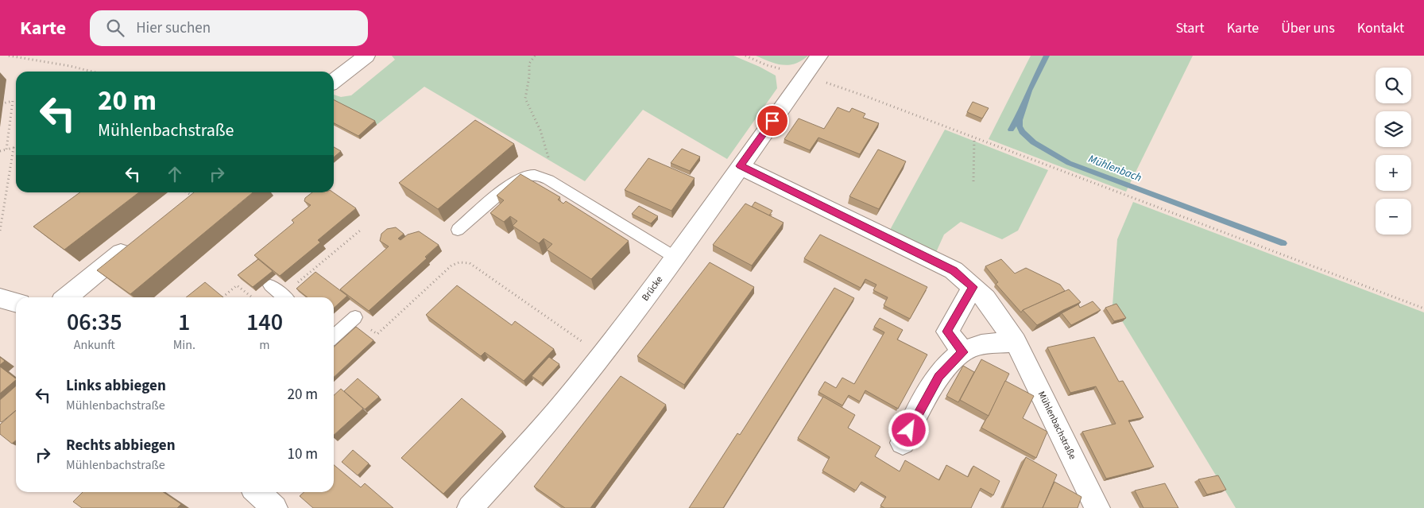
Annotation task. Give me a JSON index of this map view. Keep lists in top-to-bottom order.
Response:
{
  "streets": {
    "street": ["Brücke", "Mühlenbachstraße"]
  },
  "crossings": [
    ["Brücke", "Mühlenbachstraße"]
  ],
  "water": ["Mühlenbach"],
  "page": {
    "header": "Karte",
    "search": "Hier suchen",
    "nav": [
      "Start",
      "Karte",
      "Über uns",
      "Kontakt"
    ],
    "map_buttons": ["+", "−"],
    "turn": ["20 m", "Mühlenbachstraße"],
    "eta": [
      "06:35",
      "Ankunft",
      "1",
      "Min.",
      "140",
      "m"
    ],
    "list": [
      {
        "name": "Links abbiegen",
        "note": "Mühlenbachstraße",
        "value": "20 m"
      },
      {
        "name": "Rechts abbiegen",
        "note": "Mühlenbachstraße",
        "value": "10 m"
      }
    ]
  }
}
